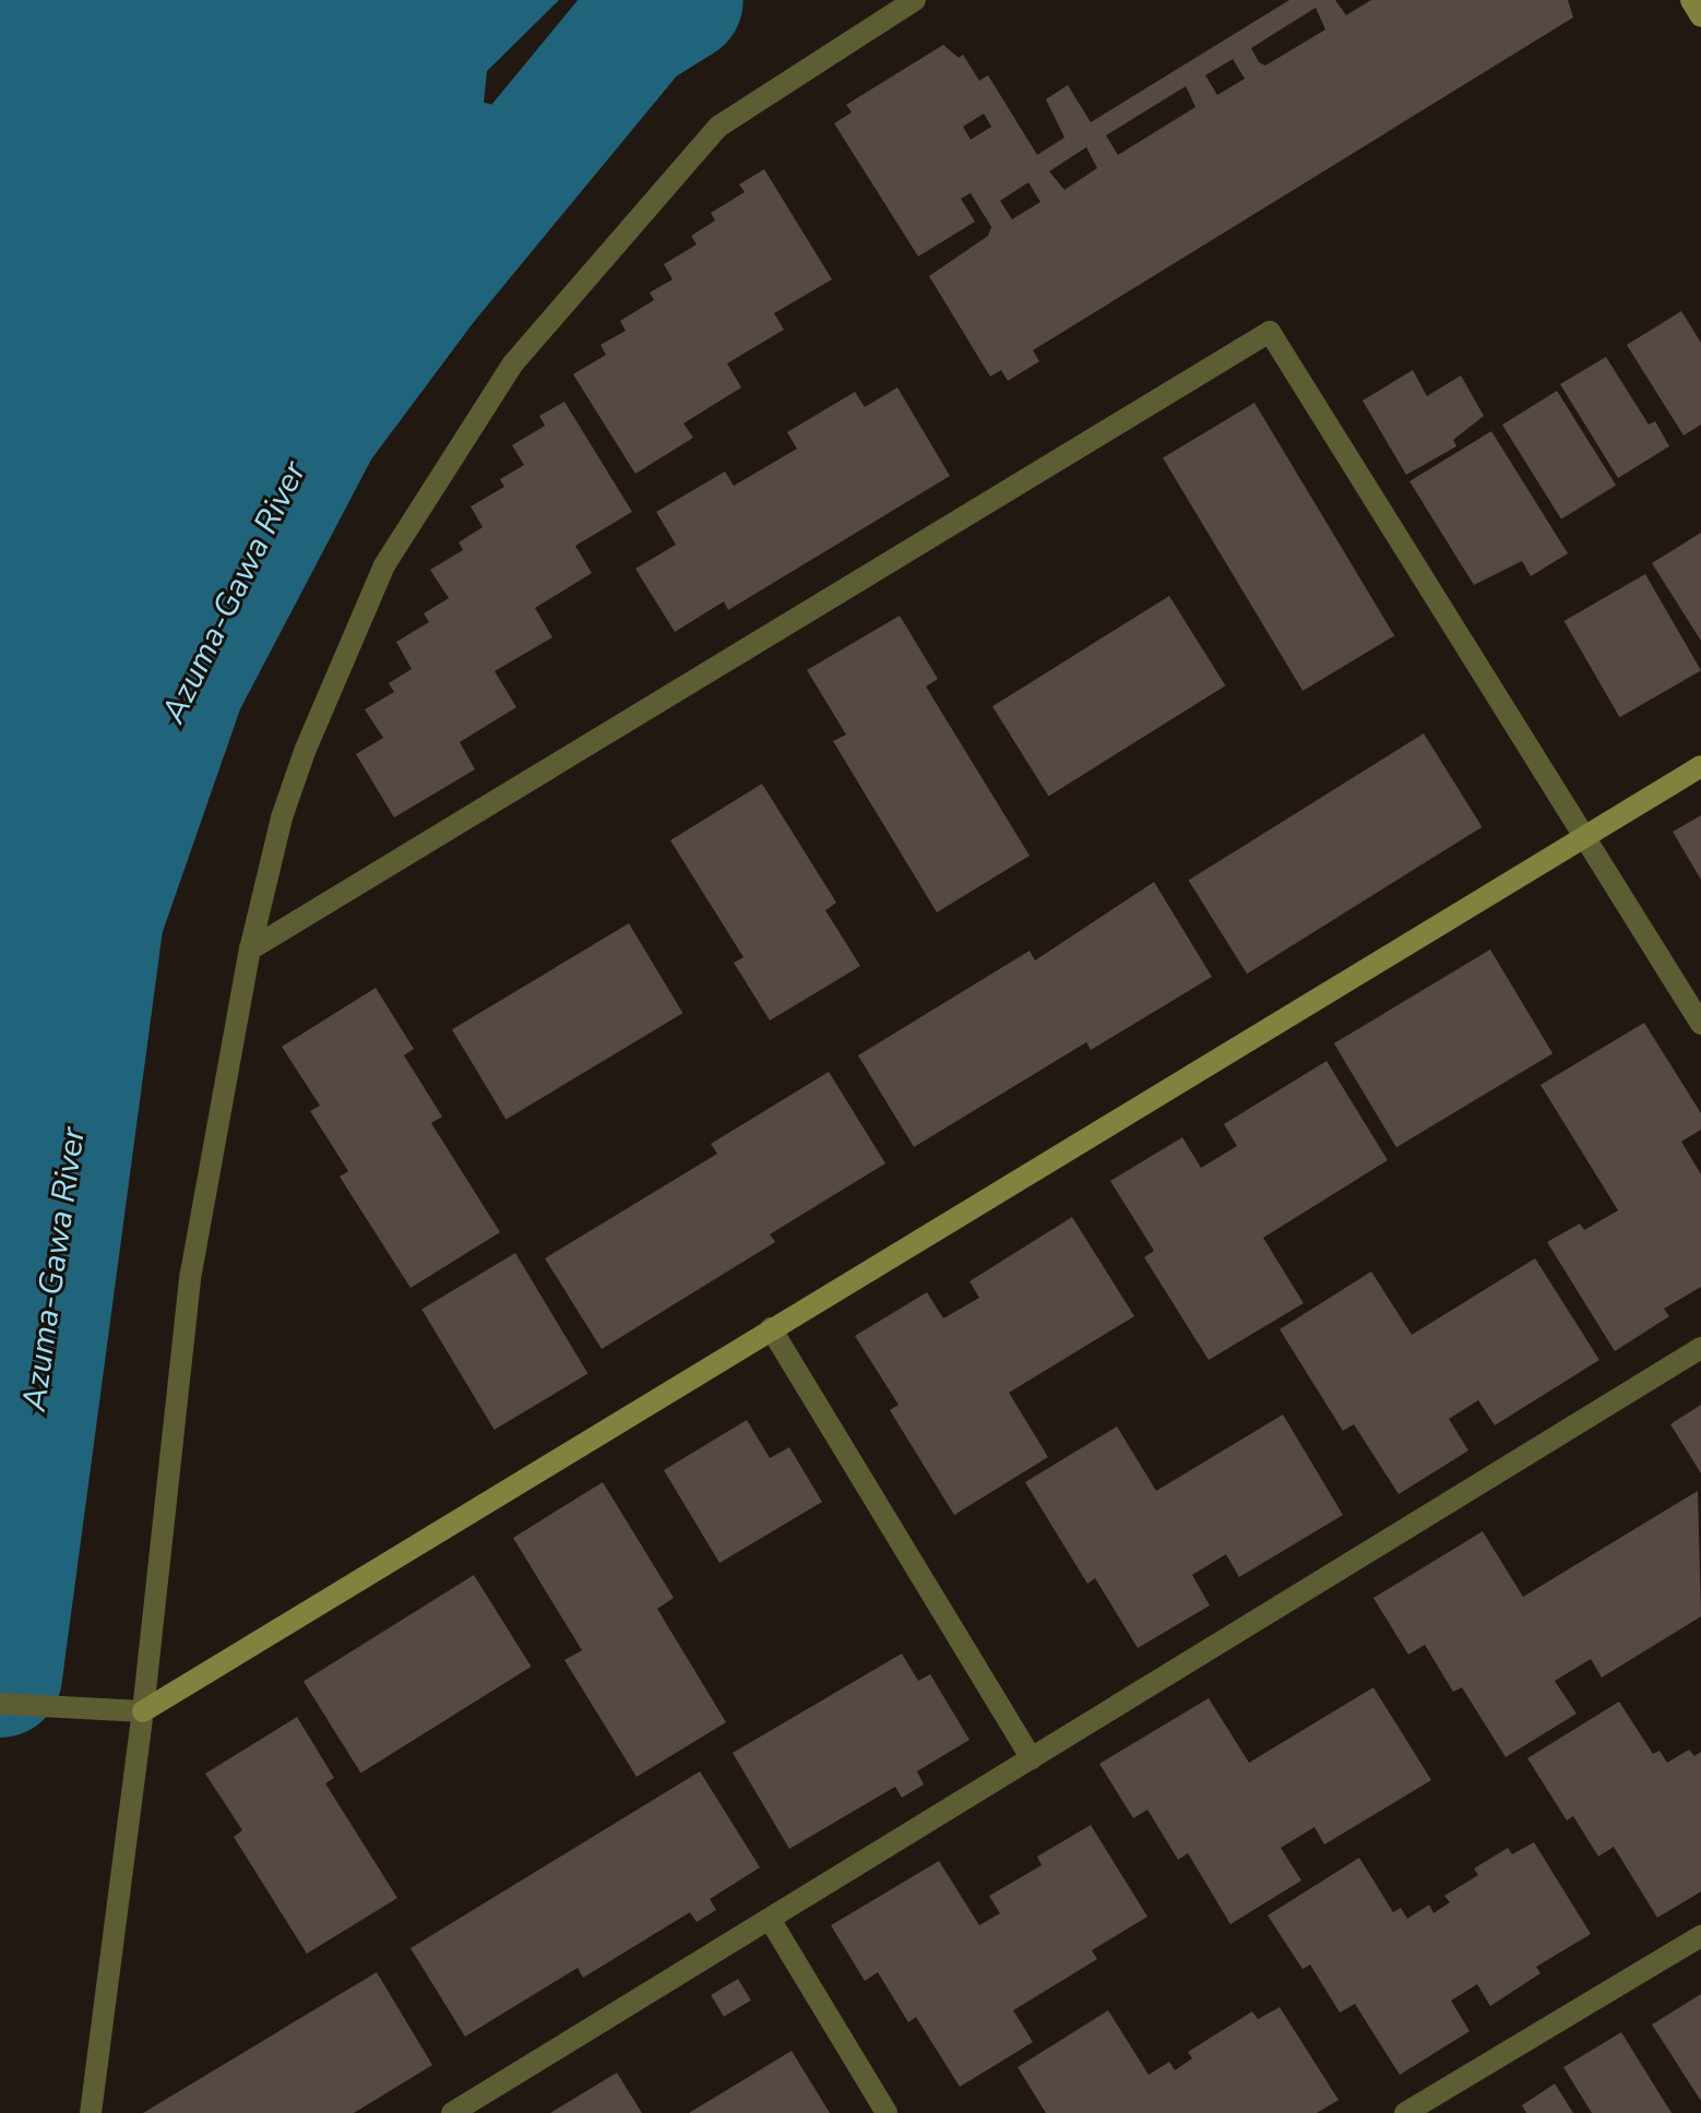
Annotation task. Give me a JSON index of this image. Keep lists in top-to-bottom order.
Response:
{
  "water": ["Azuma-Gawa River"]
}
